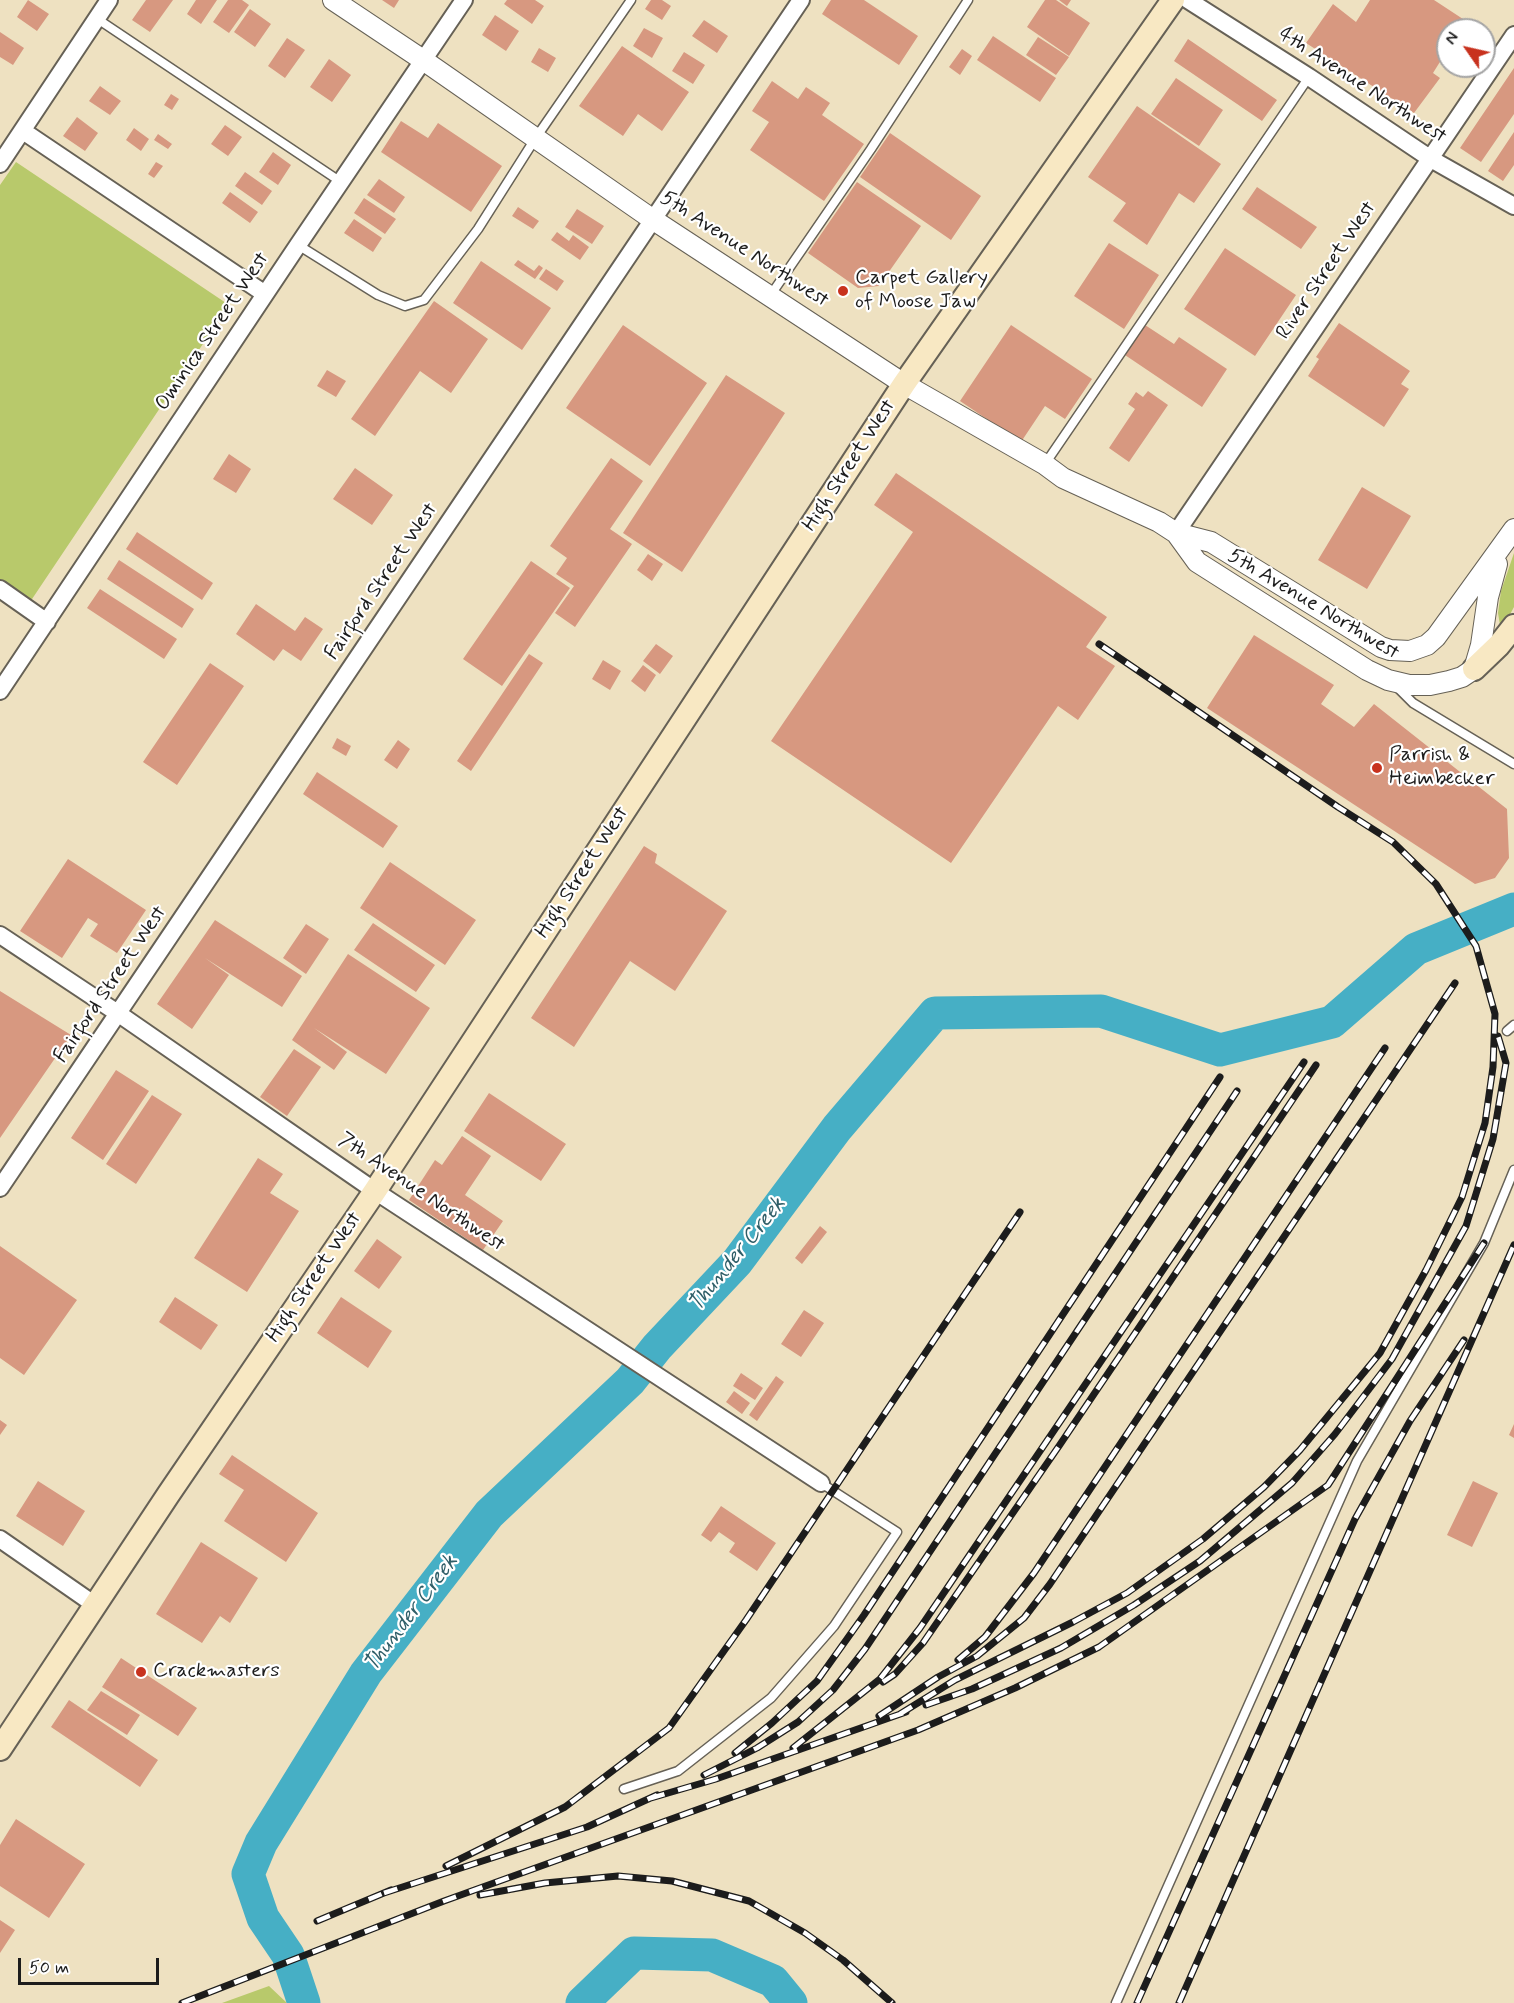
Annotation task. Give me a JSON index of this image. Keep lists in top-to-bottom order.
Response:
{
  "streets": {
    "main road": ["High Street West"],
    "street": [
      "4th Avenue Northwest",
      "5th Avenue Northwest",
      "River Street West",
      "Ominica Street West",
      "Fairford Street West",
      "7th Avenue Northwest"
    ]
  },
  "crossings": [
    ["4th Avenue Northwest", "River Street West"],
    ["5th Avenue Northwest", "River Street West"],
    ["5th Avenue Northwest", "Ominica Street West"],
    ["5th Avenue Northwest", "High Street West"],
    ["5th Avenue Northwest", "Fairford Street West"],
    ["High Street West", "7th Avenue Northwest"],
    ["Fairford Street West", "7th Avenue Northwest"]
  ],
  "water": ["Thunder Creek"],
  "places": ["Carpet Gallery of Moose Jaw", "Parrish & Heimbecker", "Crackmasters"],
  "scale_bar": "50 m",
  "north": "top left"
}
